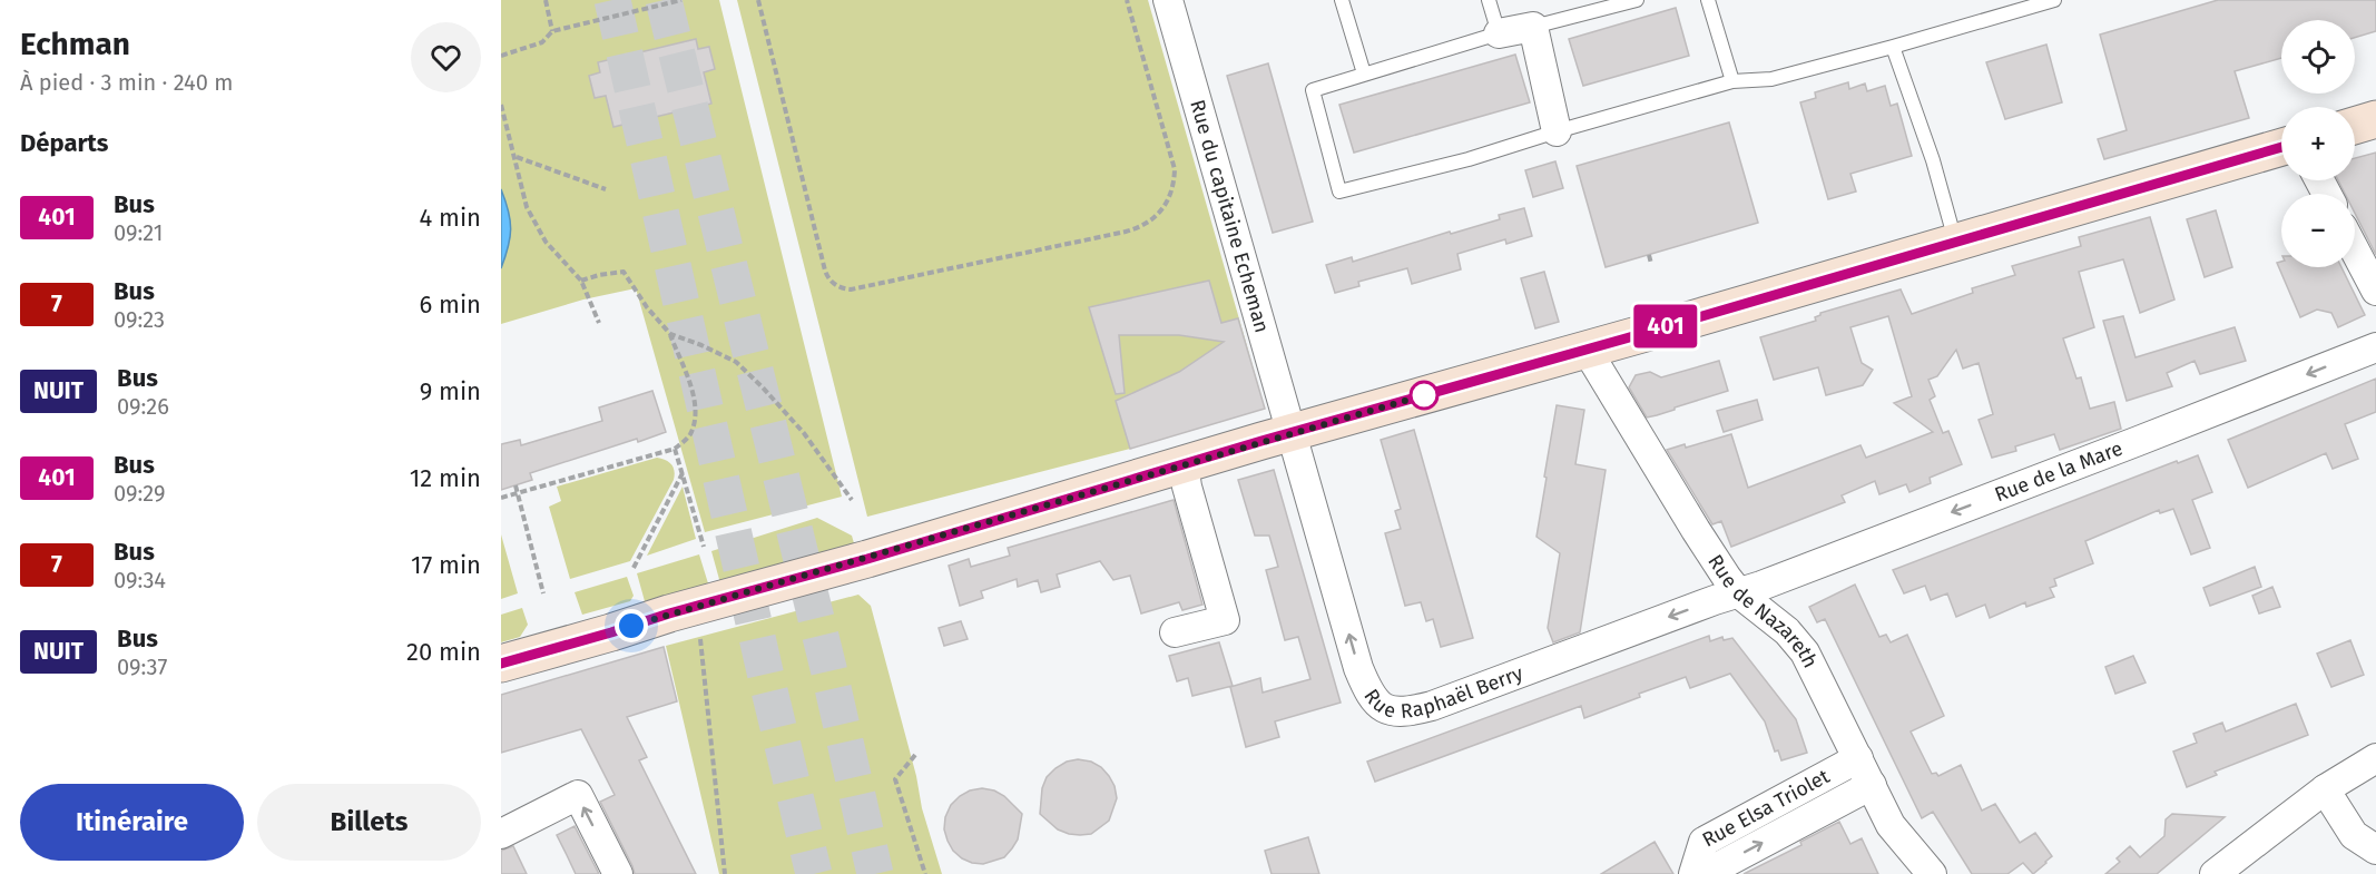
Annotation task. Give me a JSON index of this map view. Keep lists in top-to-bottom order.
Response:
{
  "streets": {
    "street": [
      "Rue du capitaine Echeman",
      "Rue de la Mare",
      "Rue de Nazareth",
      "Rue Raphaël Berry",
      "Rue Elsa Triolet"
    ]
  },
  "crossings": [
    ["Rue du capitaine Echeman", "Rue Raphaël Berry"],
    ["Rue de la Mare", "Rue de Nazareth"],
    ["Rue de la Mare", "Rue Raphaël Berry"],
    ["Rue de Nazareth", "Rue Raphaël Berry"],
    ["Rue de Nazareth", "Rue Elsa Triolet"]
  ],
  "one_way": ["Rue de la Mare"],
  "lines": ["bus line 401"],
  "page": {
    "heading": [
      ["Echman", "À pied · 3 min · 240 m"],
      "Départs"
    ],
    "on_map": "401",
    "map_buttons": ["+", "−"],
    "list": [
      {
        "mark": "401",
        "name": "Bus",
        "note": "09:21",
        "value": "4 min"
      },
      {
        "mark": "7",
        "name": "Bus",
        "note": "09:23",
        "value": "6 min"
      },
      {
        "mark": "NUIT",
        "name": "Bus",
        "note": "09:26",
        "value": "9 min"
      },
      {
        "mark": "401",
        "name": "Bus",
        "note": "09:29",
        "value": "12 min"
      },
      {
        "mark": "7",
        "name": "Bus",
        "note": "09:34",
        "value": "17 min"
      },
      {
        "mark": "NUIT",
        "name": "Bus",
        "note": "09:37",
        "value": "20 min"
      }
    ],
    "buttons": ["Itinéraire", "Billets"]
  }
}
